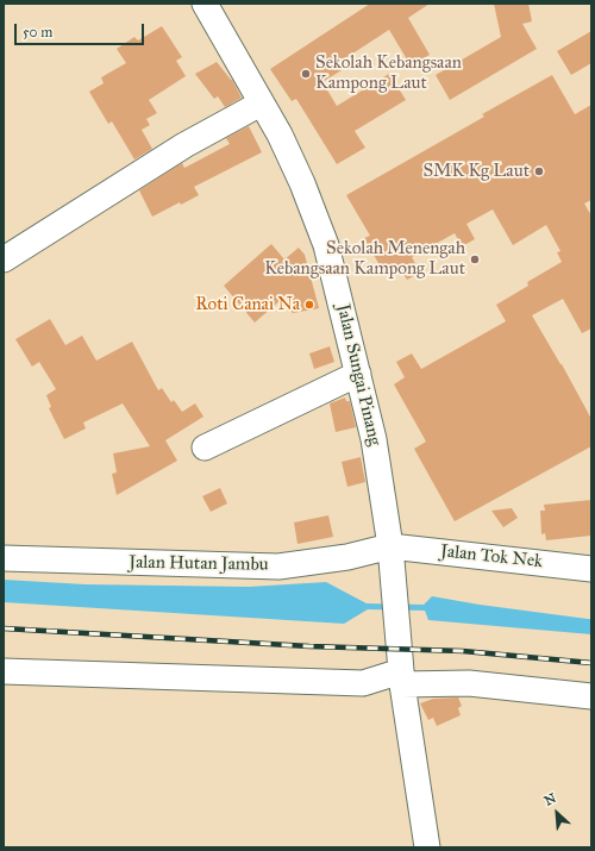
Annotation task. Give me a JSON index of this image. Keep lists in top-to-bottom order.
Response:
{
  "streets": {
    "street": ["Jalan Sungai Pinang", "Jalan Tok Nek", "Jalan Hutan Jambu"]
  },
  "crossings": [
    ["Jalan Sungai Pinang", "Jalan Tok Nek"],
    ["Jalan Sungai Pinang", "Jalan Hutan Jambu"],
    ["Jalan Tok Nek", "Jalan Hutan Jambu"]
  ],
  "places": [
    "Sekolah Kebangsaan Kampong Laut",
    "SMK Kg Laut",
    "Sekolah Menengah Kebangsaan Kampong Laut",
    "Roti Canai Na"
  ],
  "scale_bar": "50 m",
  "north": "top left"
}
